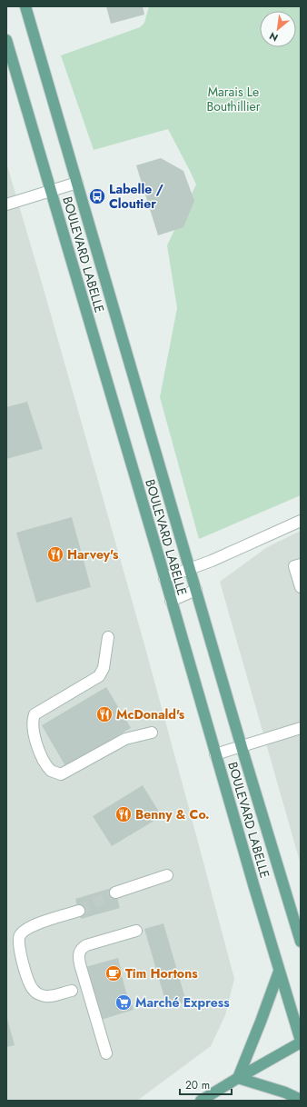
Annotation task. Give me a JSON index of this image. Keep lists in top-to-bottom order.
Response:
{
  "streets": {
    "main road": ["BOULEVARD LABELLE"]
  },
  "parks": ["Marais Le Bouthillier"],
  "places": {
    "bus stop": ["Labelle / Cloutier"],
    "restaurant": ["Harvey's", "McDonald's", "Benny & Co."],
    "cafe": ["Tim Hortons"],
    "supermarket": ["Marché Express"]
  },
  "scale_bar": "20 m",
  "north": "bottom left"
}
